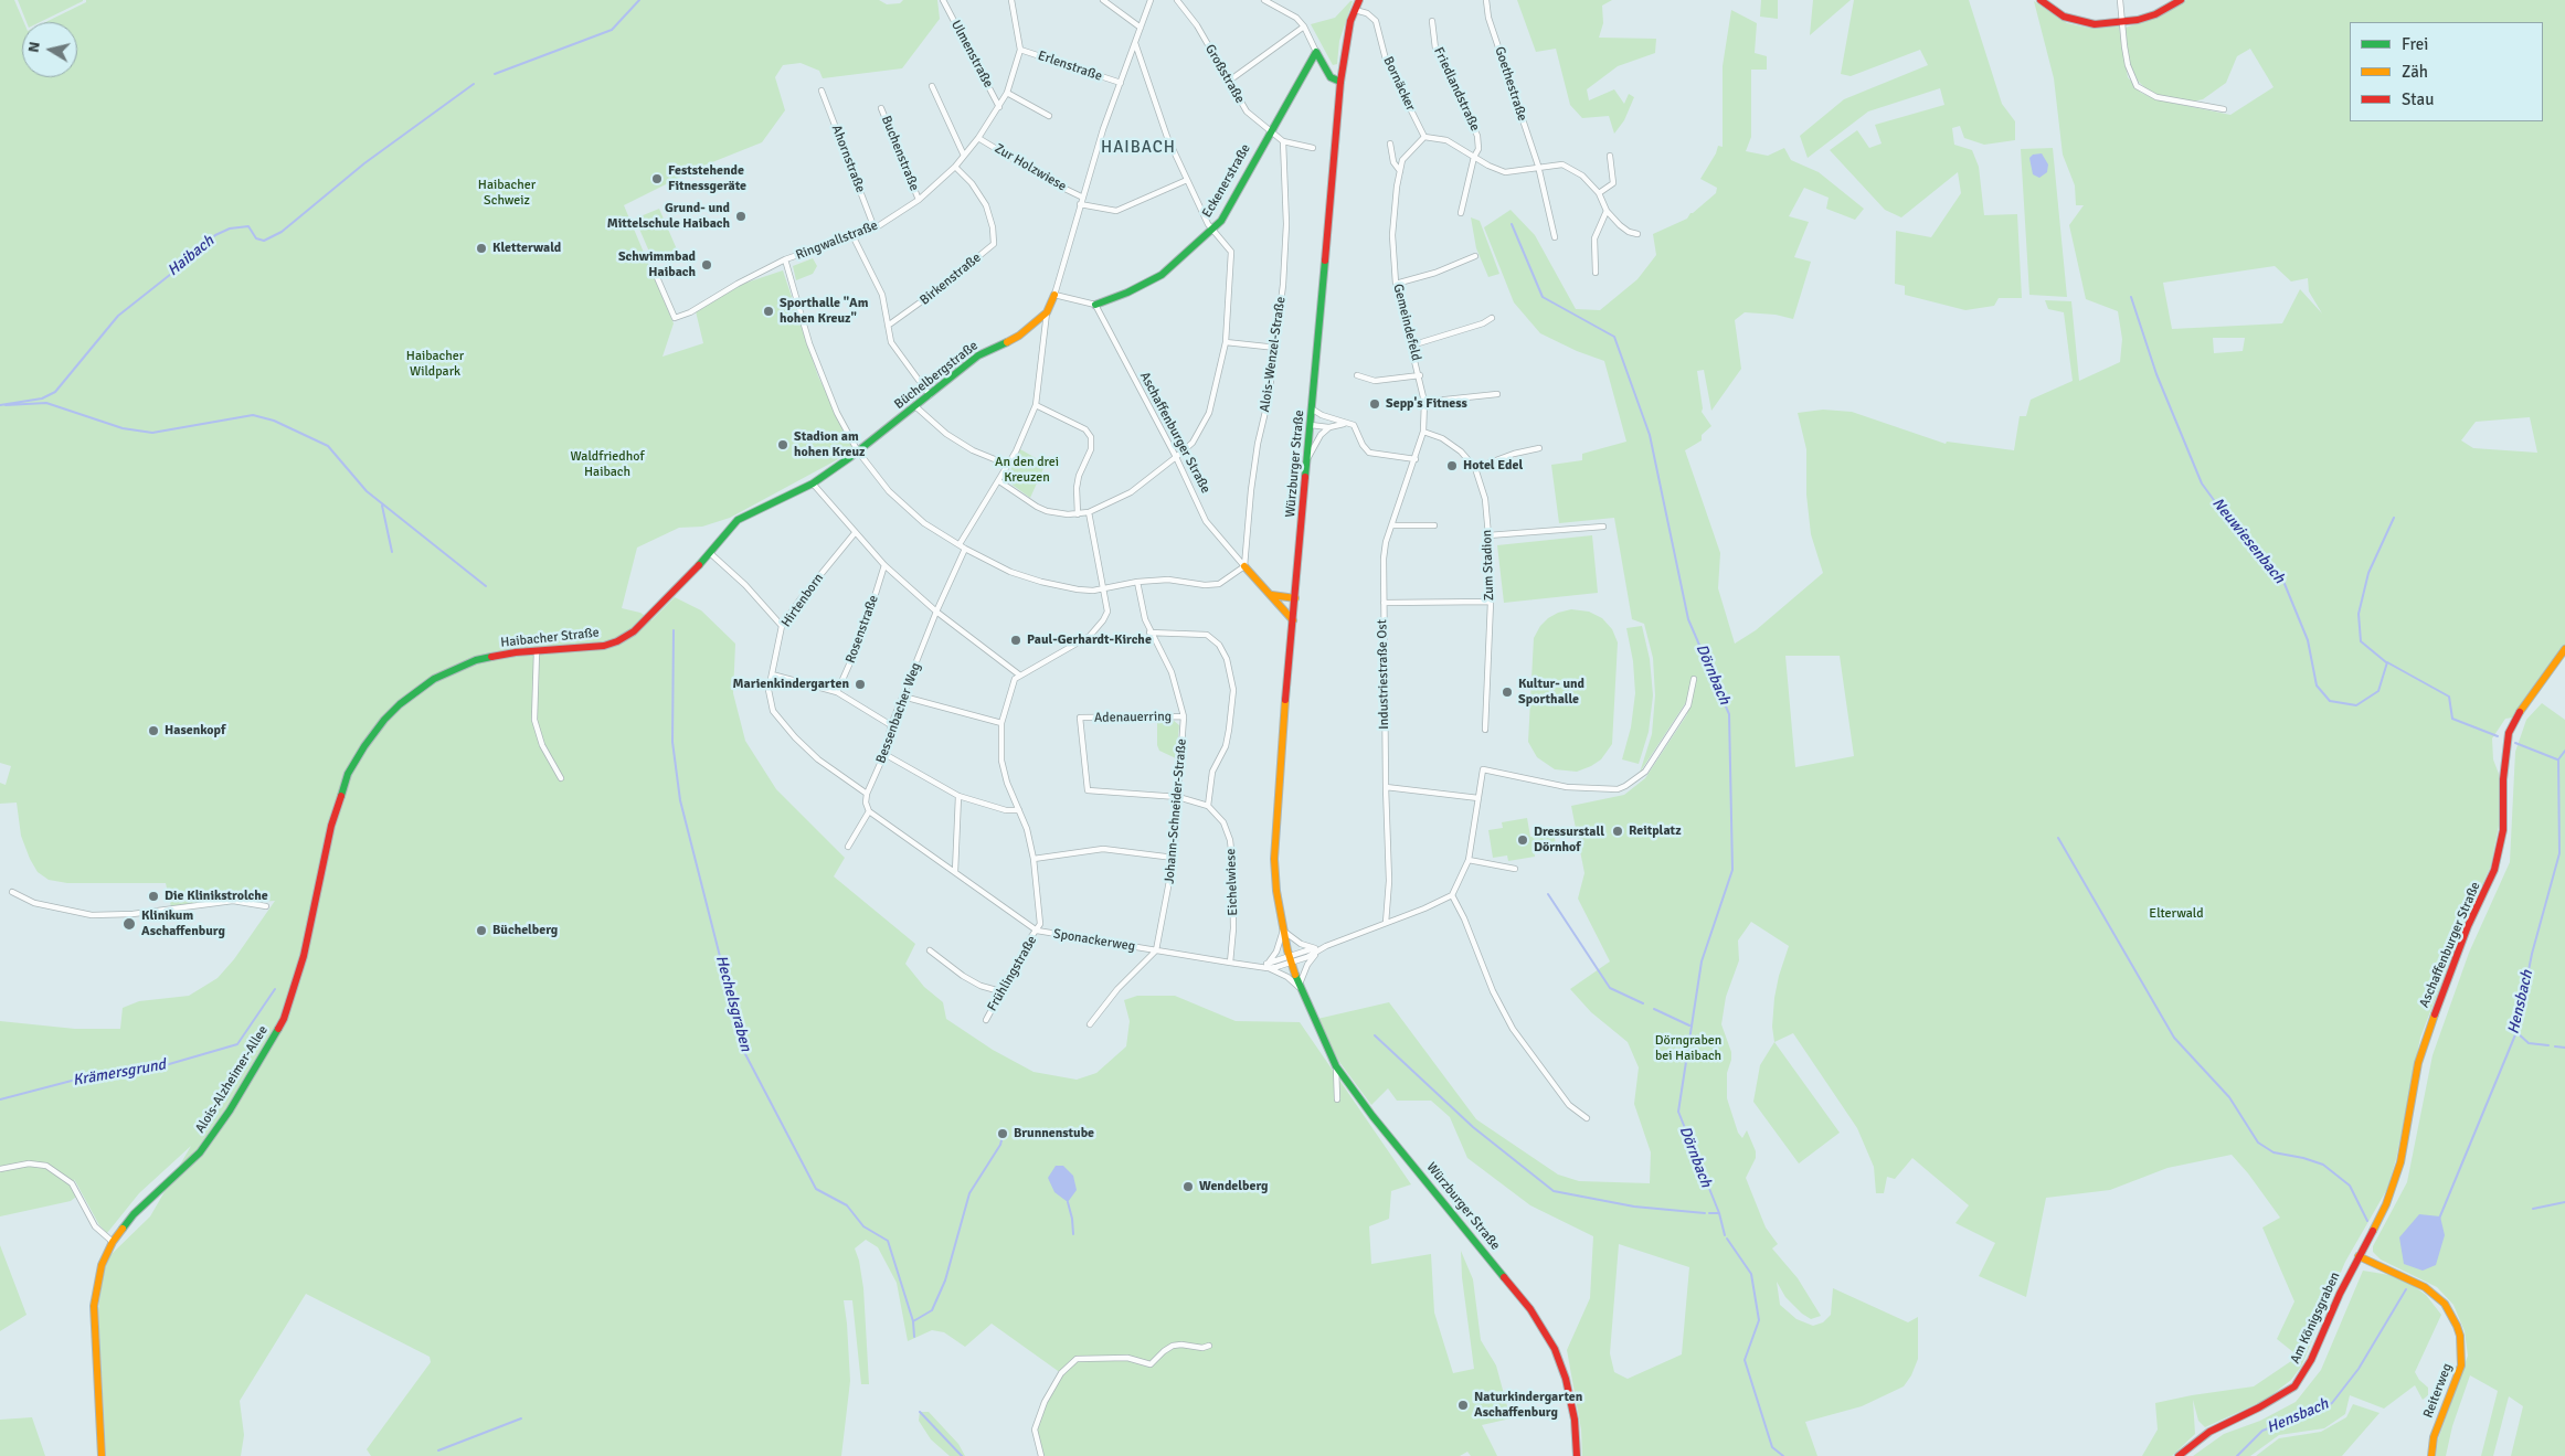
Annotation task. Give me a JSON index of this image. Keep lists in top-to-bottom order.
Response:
{
  "streets": {
    "street": [
      "Ulmenstraße",
      "Erlenstraße",
      "Großstraße",
      "Bornäcker",
      "Goethestraße",
      "Friedlandstraße",
      "Buchenstraße",
      "Ahornstraße",
      "Zur Holzwiese",
      "Eckenerstraße",
      "Ringwallstraße",
      "Birkenstraße",
      "Gemeindefeld",
      "Alois-Wenzel-Straße",
      "Büchelbergstraße",
      "Aschaffenburger Straße",
      "Würzburger Straße",
      "Zum Stadion",
      "Hirtenborn",
      "Rosenstraße",
      "Haibacher Straße",
      "Industriestraße Ost",
      "Bessenbacher Weg",
      "Adenauerring",
      "Johann-Schneider-Straße",
      "Eichelwiese",
      "Sponackerweg",
      "Frühlingstraße",
      "Alois-Alzheimer-Allee",
      "Am Königsgraben",
      "Reiterweg"
    ]
  },
  "crossings": [
    ["Ulmenstraße", "Ringwallstraße"],
    ["Erlenstraße", "Ringwallstraße"],
    ["Erlenstraße", "Büchelbergstraße"],
    ["Großstraße", "Eckenerstraße"],
    ["Großstraße", "Alois-Wenzel-Straße"],
    ["Bornäcker", "Gemeindefeld"],
    ["Bornäcker", "Würzburger Straße"],
    ["Buchenstraße", "Ringwallstraße"],
    ["Ahornstraße", "Ringwallstraße"],
    ["Zur Holzwiese", "Ringwallstraße"],
    ["Zur Holzwiese", "Büchelbergstraße"],
    ["Eckenerstraße", "Aschaffenburger Straße"],
    ["Ringwallstraße", "Birkenstraße"],
    ["Gemeindefeld", "Zum Stadion"],
    ["Gemeindefeld", "Industriestraße Ost"],
    ["Alois-Wenzel-Straße", "Aschaffenburger Straße"],
    ["Büchelbergstraße", "Haibacher Straße"],
    ["Aschaffenburger Straße", "Würzburger Straße"],
    ["Aschaffenburger Straße", "Am Königsgraben"],
    ["Aschaffenburger Straße", "Reiterweg"],
    ["Würzburger Straße", "Sponackerweg"],
    ["Zum Stadion", "Industriestraße Ost"],
    ["Hirtenborn", "Bessenbacher Weg"],
    ["Haibacher Straße", "Alois-Alzheimer-Allee"],
    ["Adenauerring", "Johann-Schneider-Straße"],
    ["Johann-Schneider-Straße", "Sponackerweg"],
    ["Eichelwiese", "Sponackerweg"],
    ["Sponackerweg", "Frühlingstraße"],
    ["Am Königsgraben", "Reiterweg"]
  ],
  "districts": ["HAIBACH"],
  "water": [
    "Haibach",
    "Neuwiesenbach",
    "Dörnbach",
    "Hensbach",
    "Hechelsgraben",
    "Krämersgrund"
  ],
  "parks": [
    "Haibacher Schweiz",
    "Haibacher Wildpark",
    "Waldfriedhof Haibach",
    "An den drei Kreuzen",
    "Elterwald",
    "Dörngraben bei Haibach"
  ],
  "places": [
    "Feststehende Fitnessgeräte",
    "Grund- und Mittelschule Haibach",
    "Kletterwald",
    "Schwimmbad Haibach",
    "Sporthalle \"Am hohen Kreuz\"",
    "Sepp's Fitness",
    "Stadion am hohen Kreuz",
    "Hotel Edel",
    "Paul-Gerhardt-Kirche",
    "Marienkindergarten",
    "Kultur- und Sporthalle",
    "Hasenkopf",
    "Reitplatz",
    "Dressurstall Dörnhof",
    "Die Klinikstrolche",
    "Klinikum Aschaffenburg",
    "Büchelberg",
    "Brunnenstube",
    "Wendelberg",
    "Naturkindergarten Aschaffenburg"
  ],
  "legend": ["Frei", "Zäh", "Stau"],
  "north": "left"
}
